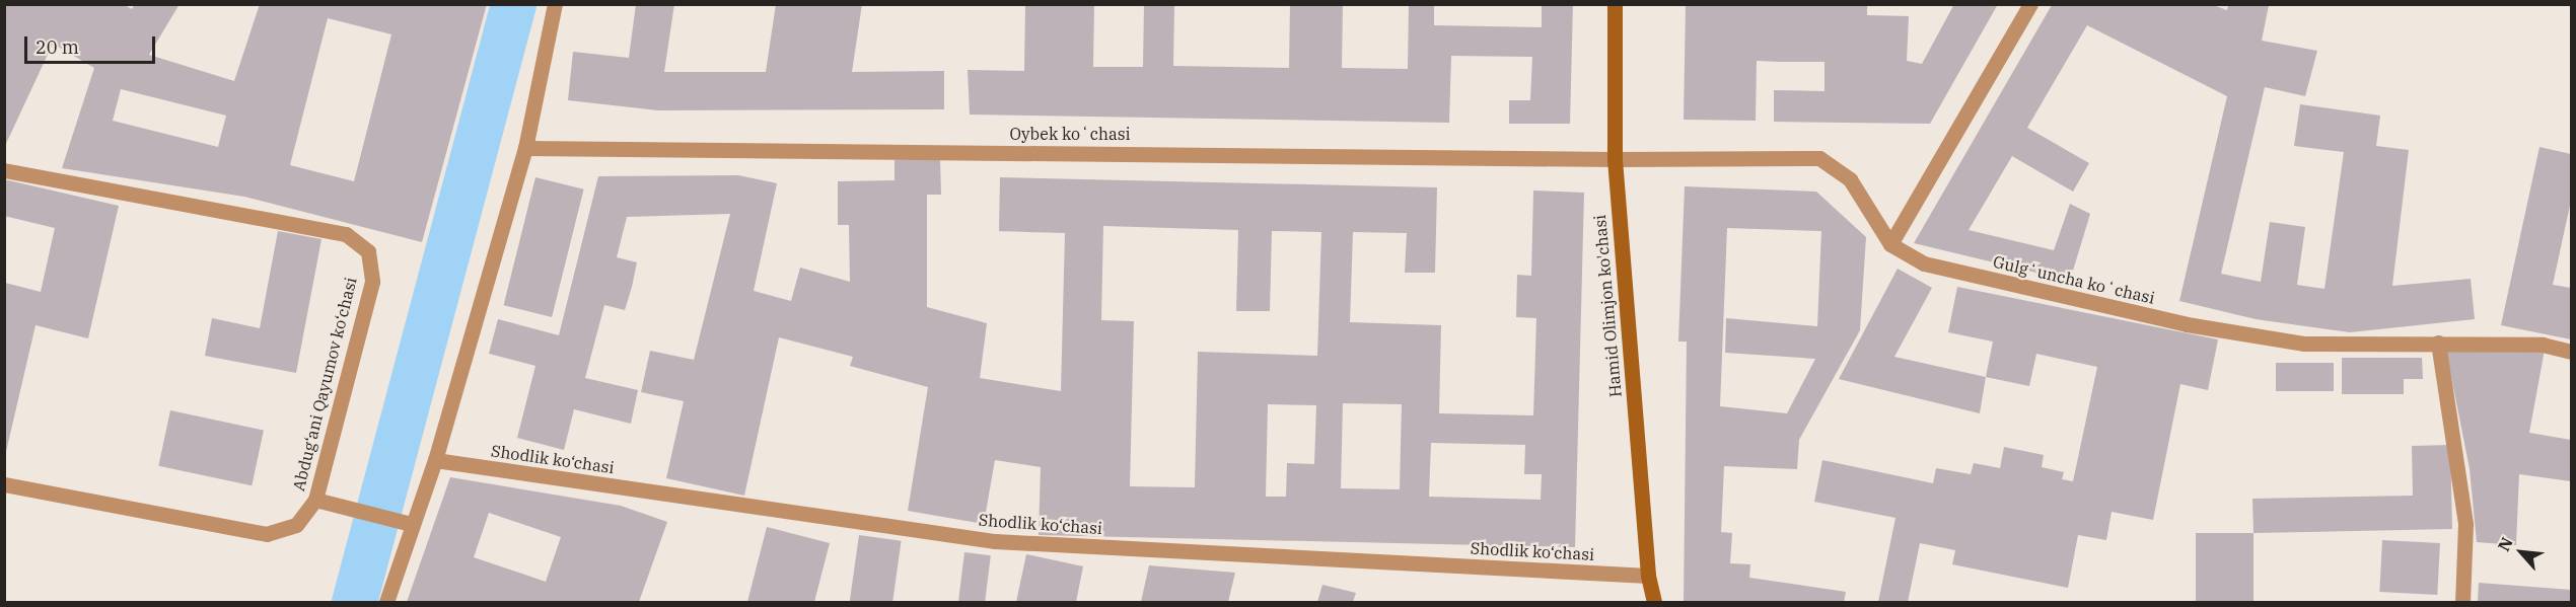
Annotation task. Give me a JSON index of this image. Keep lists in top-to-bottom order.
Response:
{
  "streets": {
    "street": [
      "Oybek koʻchasi",
      "Gulgʻuncha koʻchasi",
      "Hamid Olimjon ko'chasi",
      "Abdug‘ani Qayumov ko‘chasi",
      "Shodlik ko‘chasi"
    ]
  },
  "crossings": [
    ["Oybek koʻchasi", "Gulgʻuncha koʻchasi"],
    ["Oybek koʻchasi", "Hamid Olimjon ko'chasi"],
    ["Gulgʻuncha koʻchasi", "Hamid Olimjon ko'chasi"],
    ["Hamid Olimjon ko'chasi", "Shodlik ko‘chasi"]
  ],
  "scale_bar": "20 m",
  "north": "top left"
}
